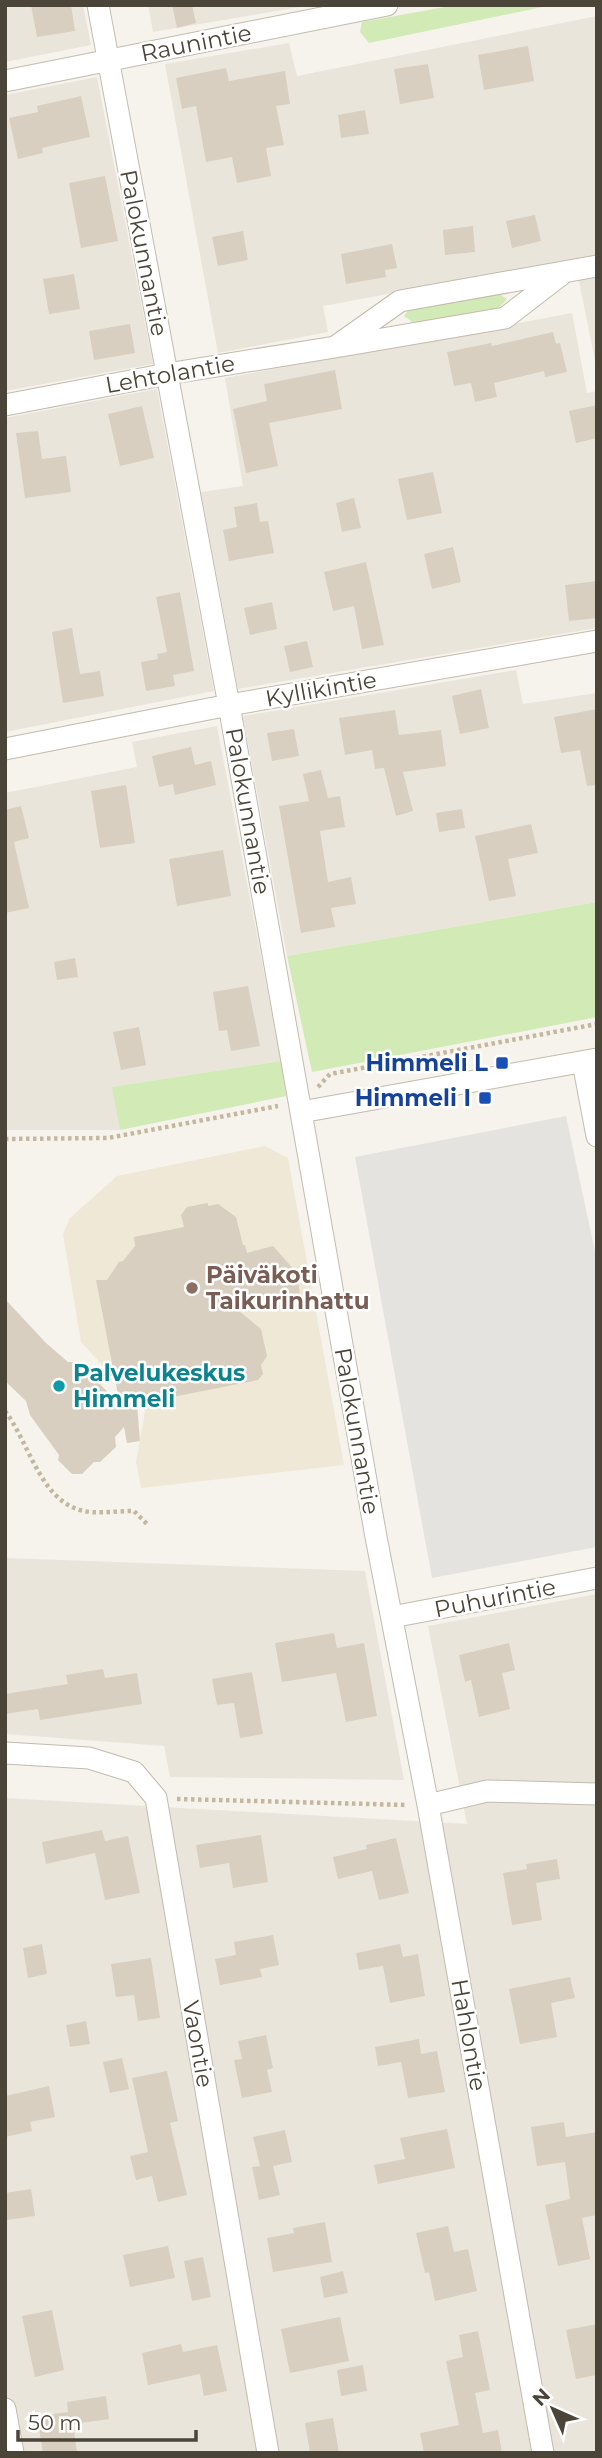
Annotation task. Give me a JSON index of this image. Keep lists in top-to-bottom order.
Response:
{
  "streets": {
    "street": [
      "Raunintie",
      "Palokunnantie",
      "Lehtolantie",
      "Kyllikintie",
      "Puhurintie",
      "Hahlontie",
      "Vaontie"
    ]
  },
  "crossings": [
    ["Raunintie", "Palokunnantie"],
    ["Palokunnantie", "Lehtolantie"],
    ["Palokunnantie", "Kyllikintie"],
    ["Palokunnantie", "Puhurintie"],
    ["Palokunnantie", "Hahlontie"],
    ["Puhurintie", "Hahlontie"]
  ],
  "places": {
    "transit": ["Himmeli L", "Himmeli I"],
    "other": ["Päiväkoti Taikurinhattu", "Palvelukeskus Himmeli"]
  },
  "scale_bar": "50 m",
  "north": "top left"
}
